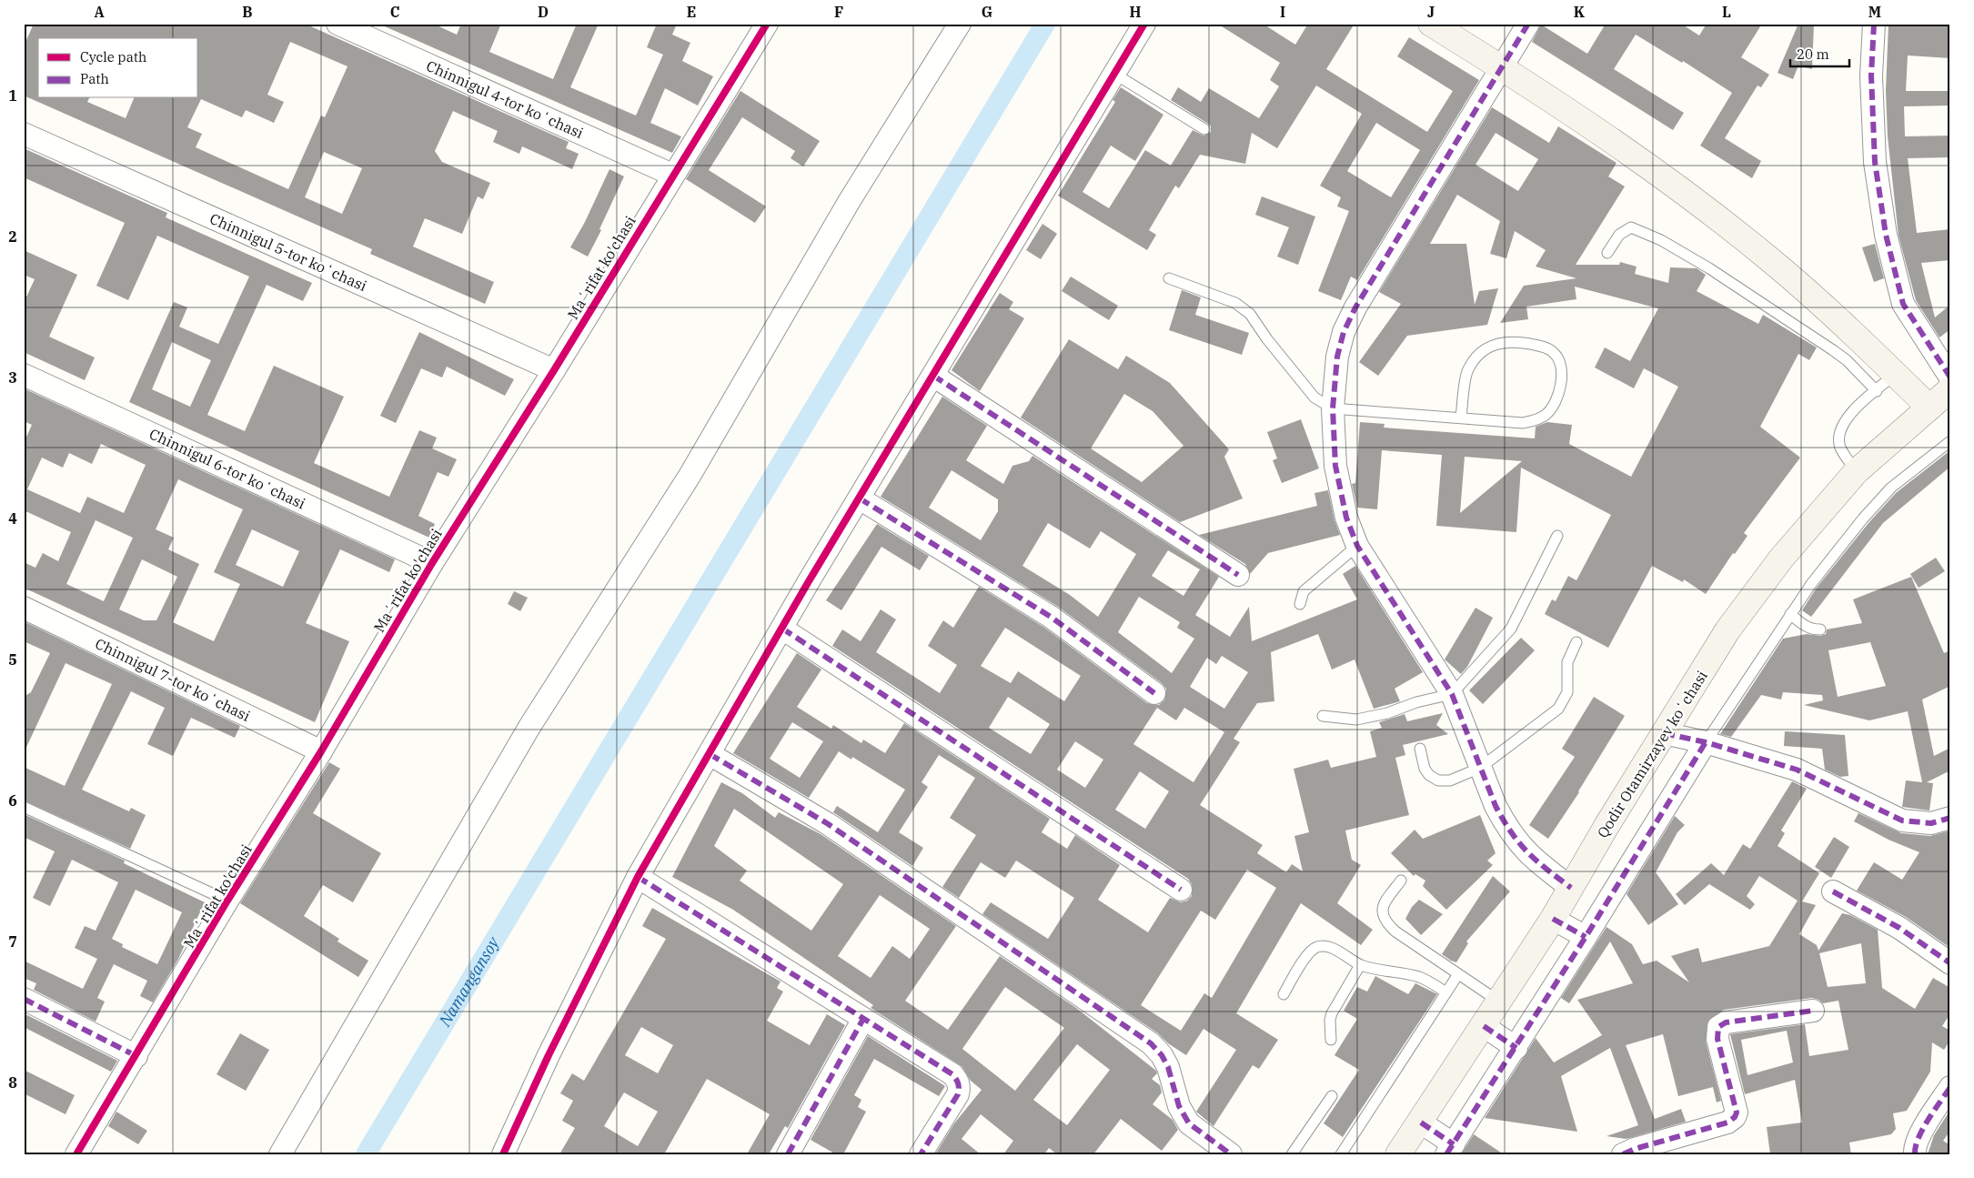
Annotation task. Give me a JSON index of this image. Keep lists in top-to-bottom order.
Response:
{
  "streets": {
    "main road": ["Qodir Otamirzayev koʻchasi"],
    "street": [
      "Chinnigul 4-tor koʻchasi",
      "Chinnigul 5-tor koʻchasi",
      "Maʼrifat ko'chasi",
      "Chinnigul 6-tor koʻchasi",
      "Chinnigul 7-tor koʻchasi"
    ]
  },
  "crossings": [
    ["Chinnigul 4-tor koʻchasi", "Maʼrifat ko'chasi"],
    ["Chinnigul 5-tor koʻchasi", "Maʼrifat ko'chasi"],
    ["Maʼrifat ko'chasi", "Chinnigul 6-tor koʻchasi"],
    ["Maʼrifat ko'chasi", "Chinnigul 7-tor koʻchasi"]
  ],
  "water": ["Namangansoy"],
  "legend": ["Cycle path", "Path"],
  "scale_bar": "20 m",
  "grid": {
    "columns": [
      "A",
      "B",
      "C",
      "D",
      "E",
      "F",
      "G",
      "H",
      "I",
      "J",
      "K",
      "L",
      "M"
    ],
    "rows": [
      "1",
      "2",
      "3",
      "4",
      "5",
      "6",
      "7",
      "8"
    ]
  }
}
